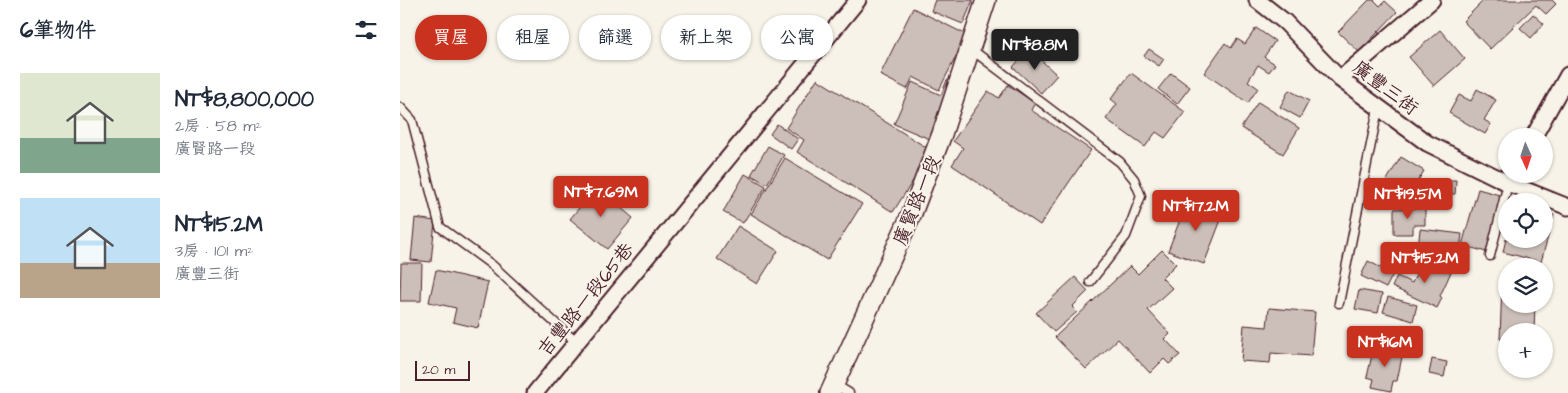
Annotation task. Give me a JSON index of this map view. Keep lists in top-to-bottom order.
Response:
{
  "streets": {
    "street": ["廣豐三街", "廣賢路一段", "吉豐路一段65巷"]
  },
  "scale_bar": "20 m",
  "north": "bottom",
  "page": {
    "heading": "6筆物件",
    "chip": [
      "買屋",
      "租屋",
      "篩選",
      "新上架",
      "公寓"
    ],
    "price": [
      "NT$8.8M",
      "NT$7.69M",
      "NT$19.5M",
      "NT$17.2M",
      "NT$15.2M",
      "NT$16M"
    ],
    "list": [
      {
        "name": "NT$8,800,000",
        "note": "2房 · 58 m² · 廣賢路一段"
      },
      {
        "name": "NT$15.2M",
        "note": "3房 · 101 m² · 廣豐三街"
      }
    ],
    "map_buttons": "+",
    "scale": "20 m"
  }
}
